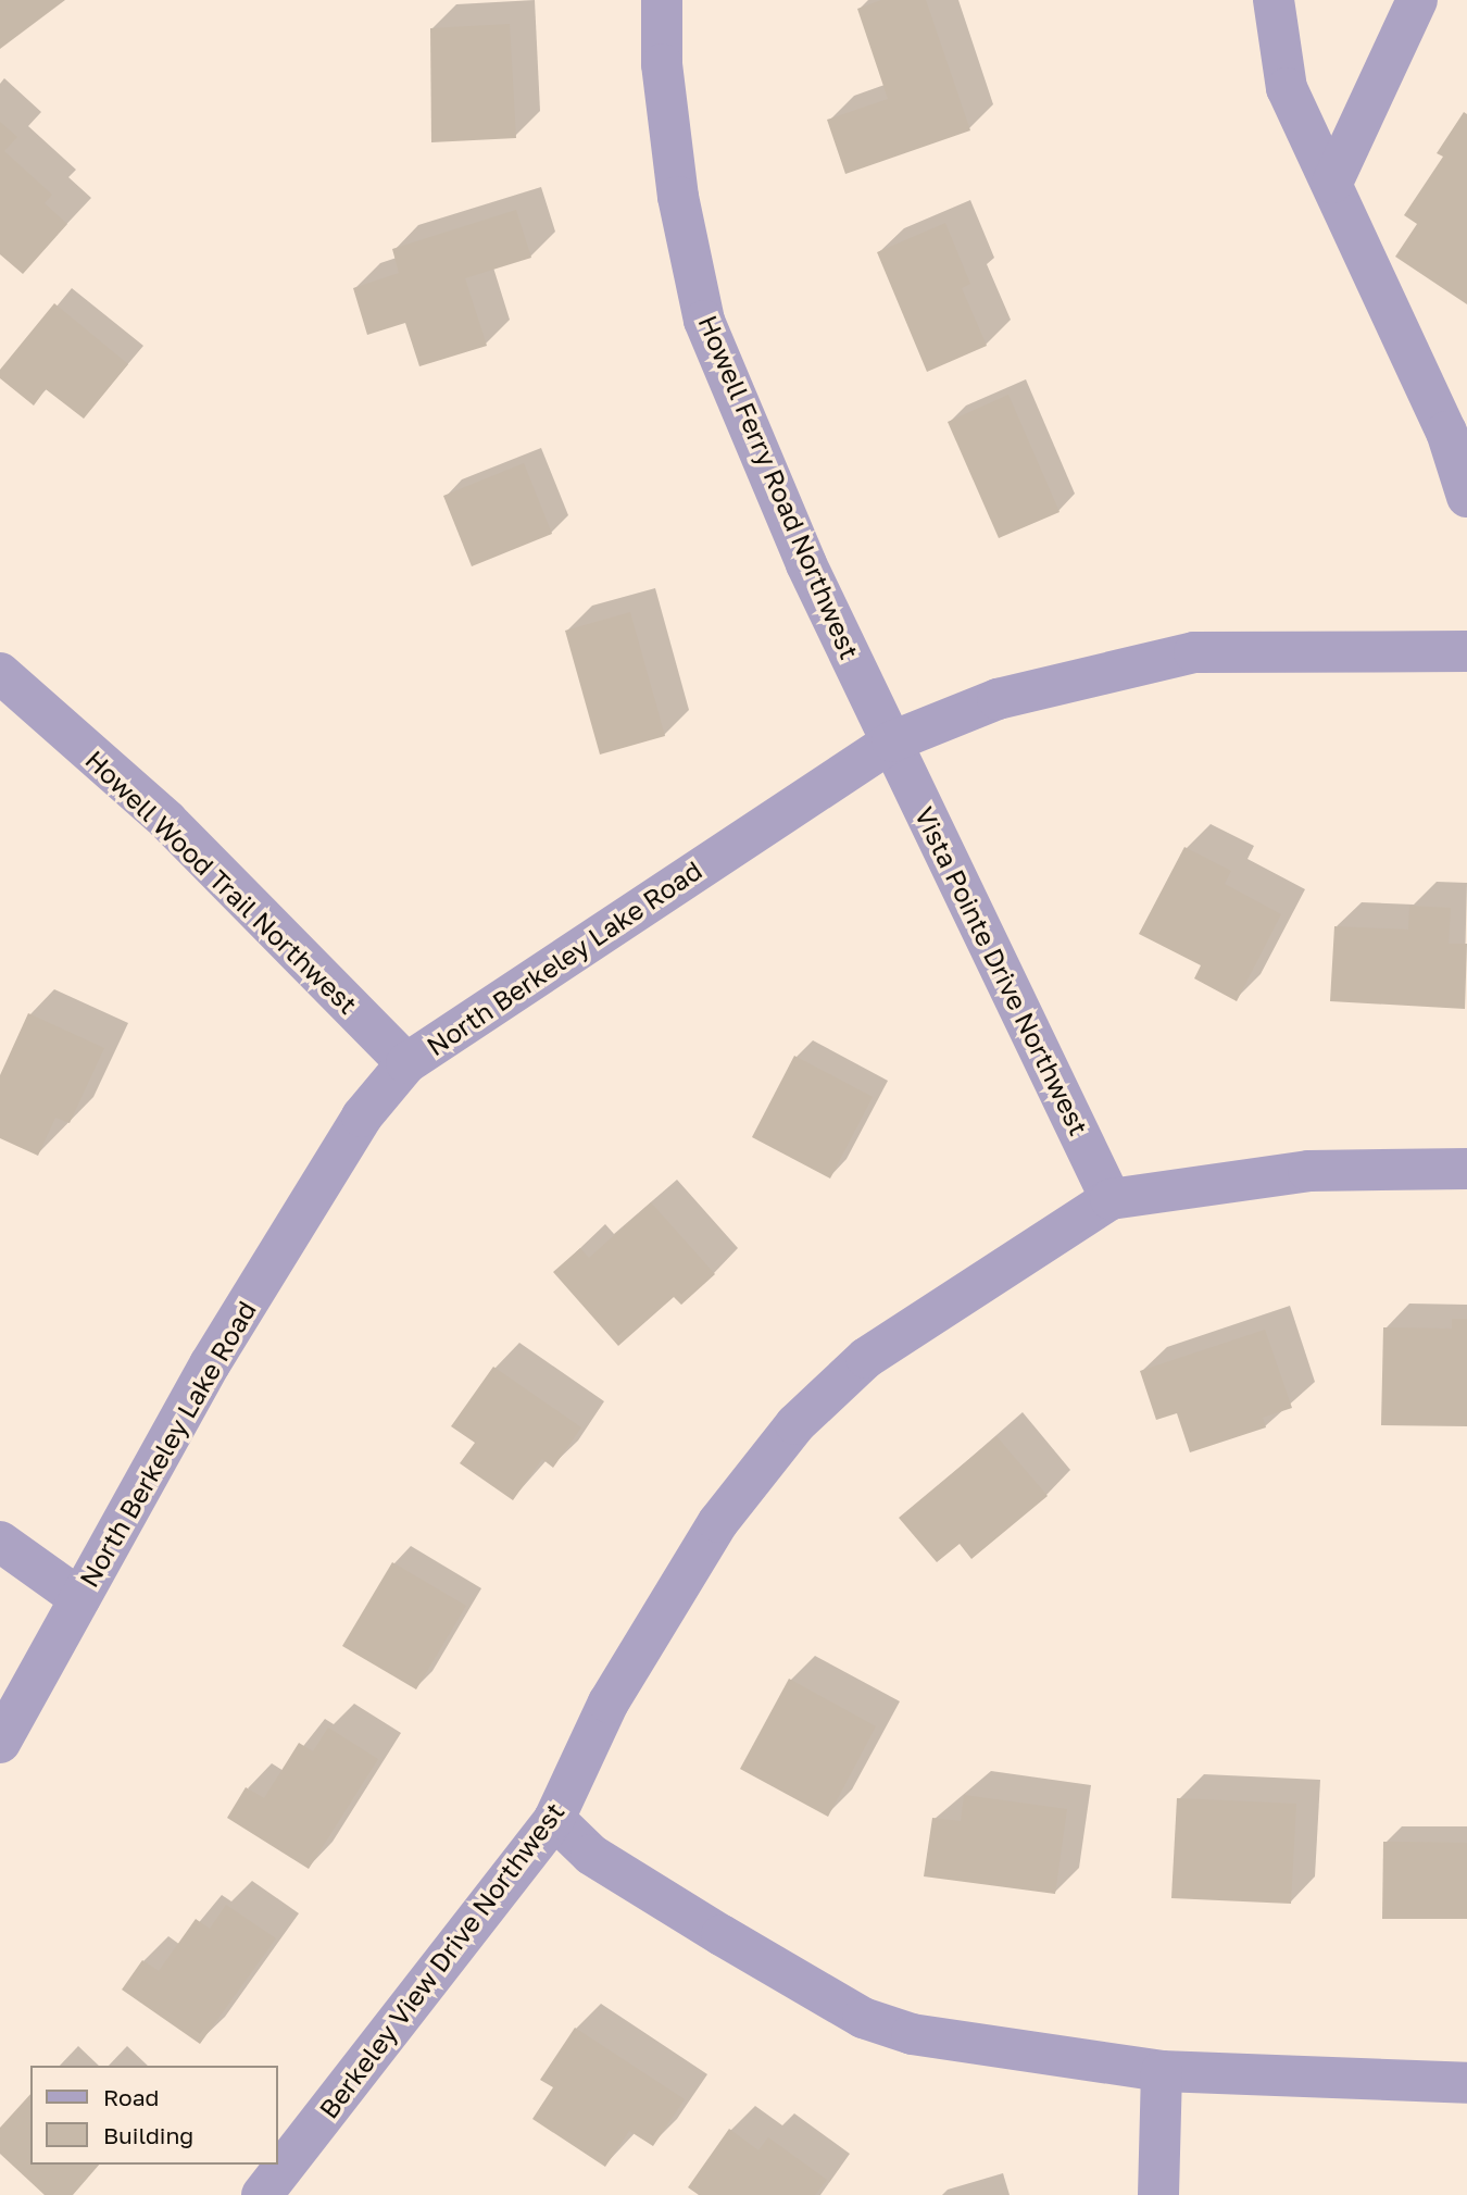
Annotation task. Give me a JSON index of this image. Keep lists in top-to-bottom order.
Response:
{
  "streets": {
    "street": [
      "Howell Ferry Road Northwest",
      "Howell Wood Trail Northwest",
      "North Berkeley Lake Road",
      "Vista Pointe Drive Northwest",
      "Berkeley View Drive Northwest"
    ]
  },
  "crossings": [
    ["Howell Ferry Road Northwest", "North Berkeley Lake Road"],
    ["Howell Ferry Road Northwest", "Vista Pointe Drive Northwest"],
    ["Howell Wood Trail Northwest", "North Berkeley Lake Road"],
    ["North Berkeley Lake Road", "Vista Pointe Drive Northwest"],
    ["Vista Pointe Drive Northwest", "Berkeley View Drive Northwest"]
  ],
  "legend": ["Road", "Building"]
}
